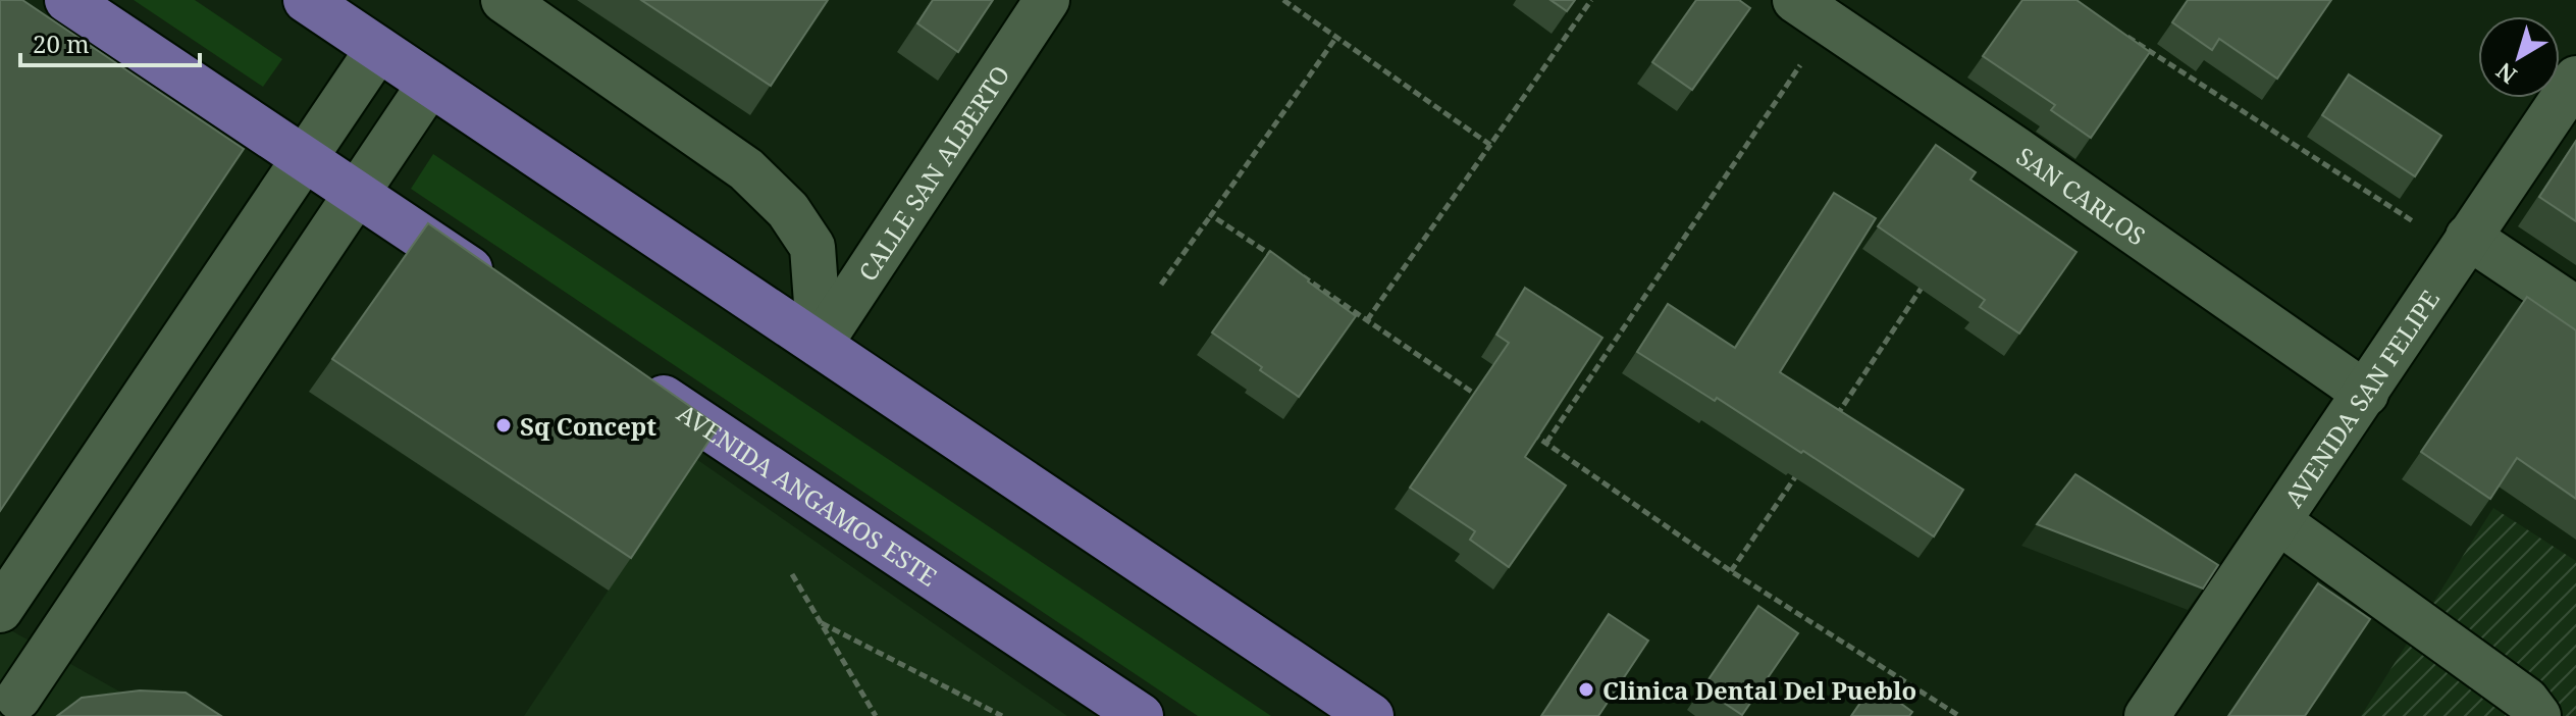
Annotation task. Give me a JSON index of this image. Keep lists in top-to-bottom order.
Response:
{
  "streets": {
    "main road": ["AVENIDA ANGAMOS ESTE"],
    "street": ["CALLE SAN ALBERTO", "SAN CARLOS", "AVENIDA SAN FELIPE"]
  },
  "crossings": [
    ["SAN CARLOS", "AVENIDA SAN FELIPE"]
  ],
  "places": ["Sq Concept", "Clinica Dental Del Pueblo"],
  "scale_bar": "20 m",
  "north": "bottom left"
}
